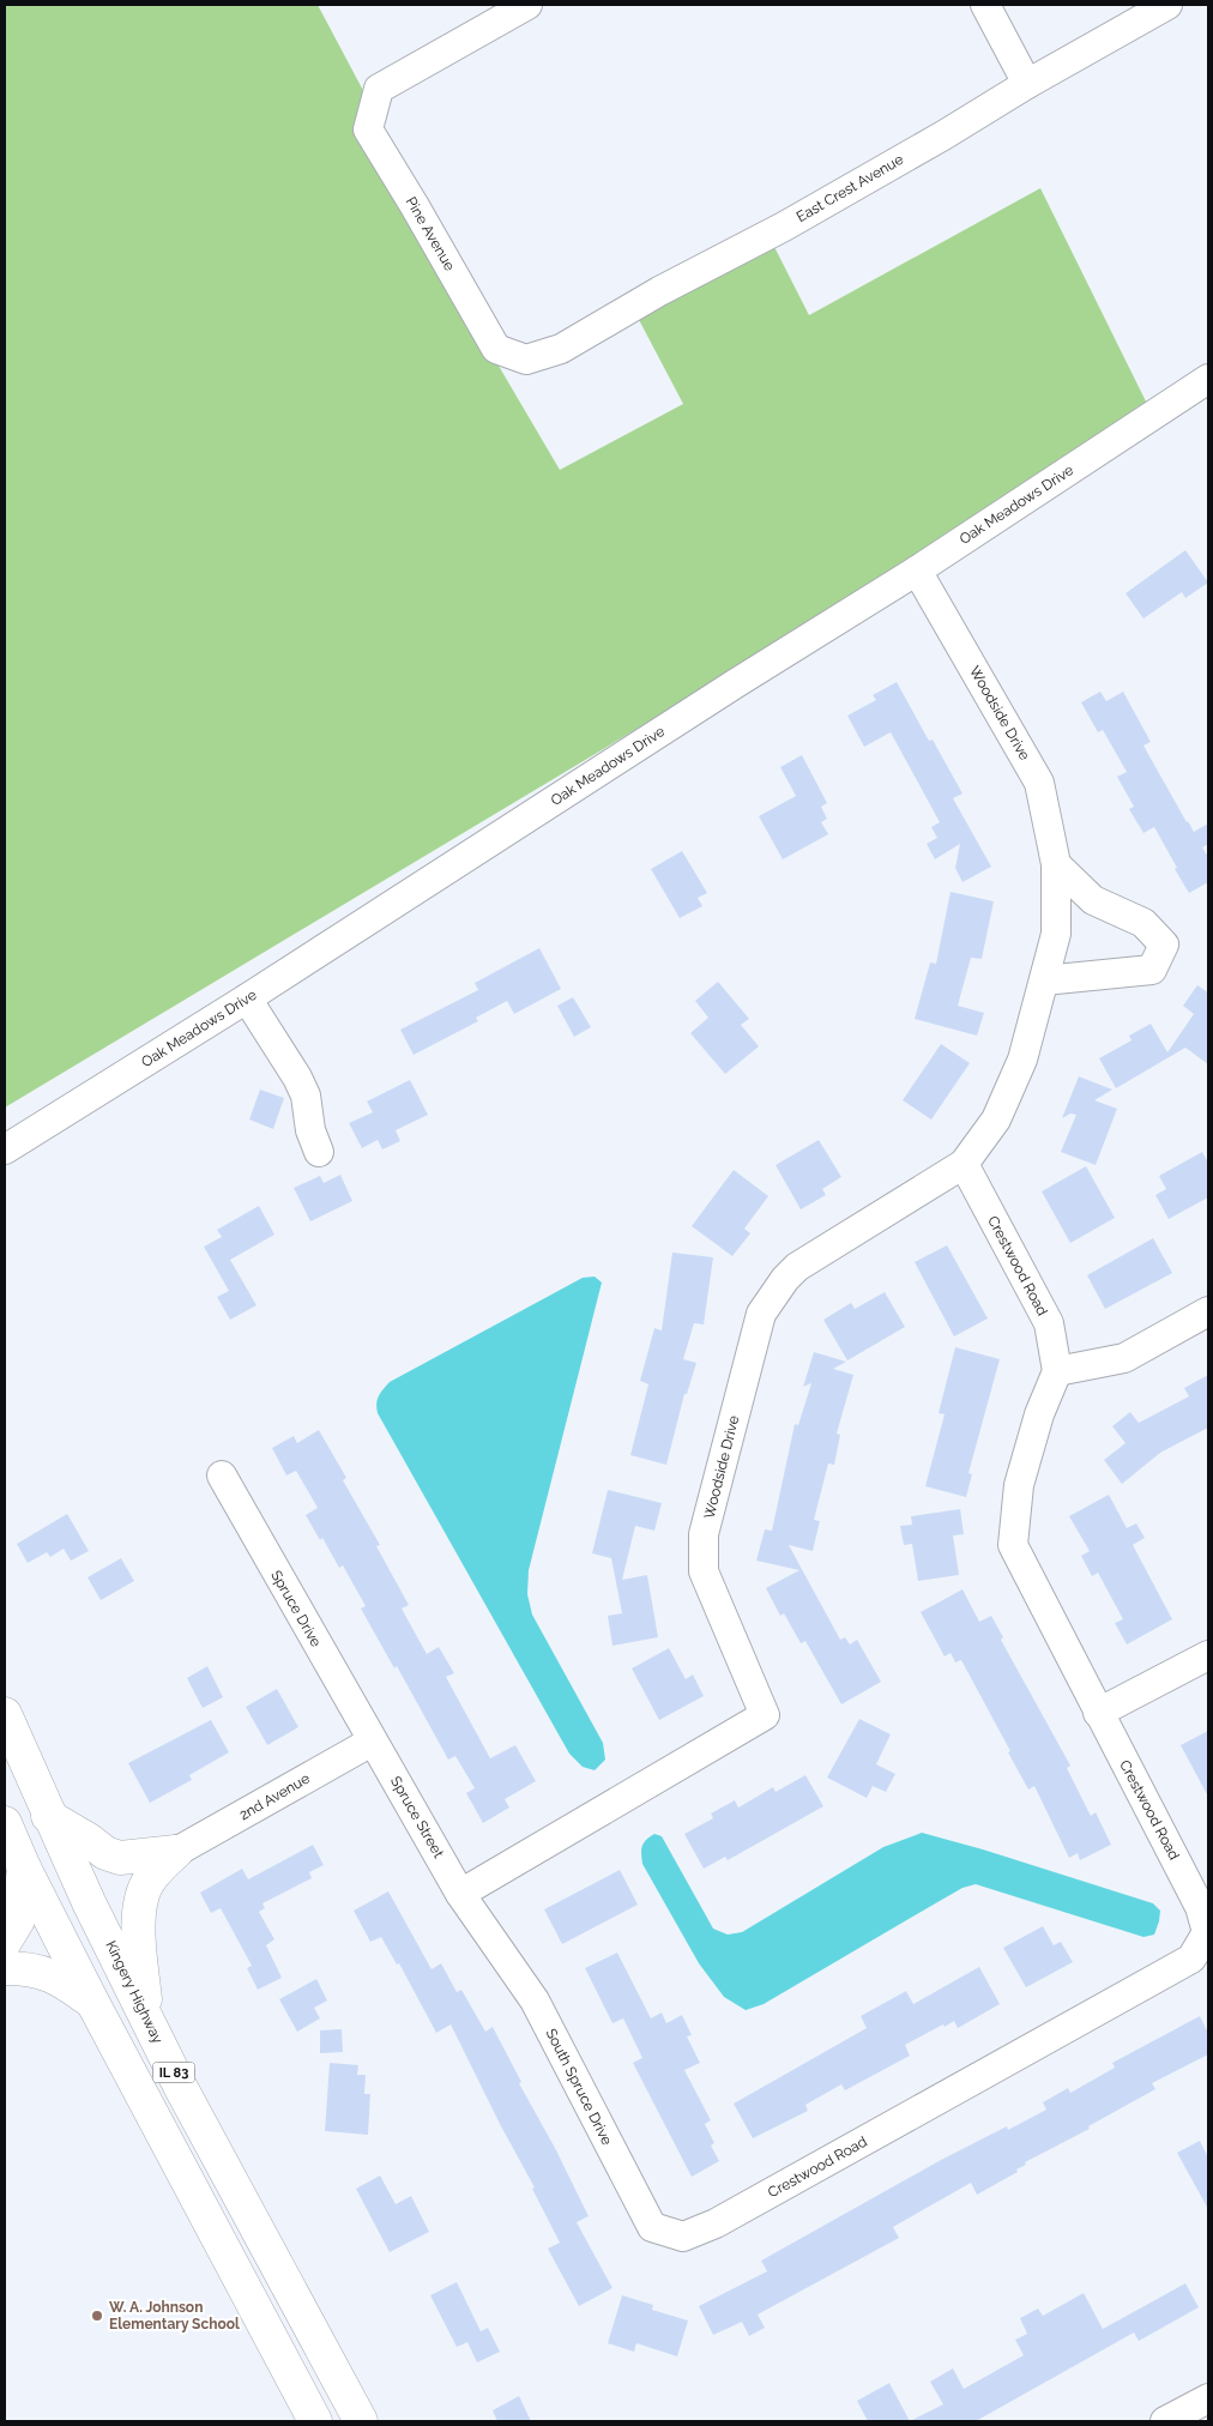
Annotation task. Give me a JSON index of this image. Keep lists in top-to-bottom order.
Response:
{
  "streets": {
    "highway": ["Kingery Highway", "IL 83"],
    "street": [
      "East Crest Avenue",
      "Pine Avenue",
      "Oak Meadows Drive",
      "Woodside Drive",
      "Crestwood Road",
      "Spruce Drive",
      "2nd Avenue",
      "Spruce Street",
      "South Spruce Drive"
    ]
  },
  "crossings": [
    ["East Crest Avenue", "Pine Avenue"],
    ["Oak Meadows Drive", "Woodside Drive"],
    ["Woodside Drive", "Crestwood Road"],
    ["Woodside Drive", "Spruce Street"],
    ["Woodside Drive", "South Spruce Drive"],
    ["Crestwood Road", "South Spruce Drive"],
    ["Spruce Drive", "2nd Avenue"],
    ["Spruce Drive", "Spruce Street"],
    ["2nd Avenue", "Spruce Street"],
    ["Spruce Street", "South Spruce Drive"]
  ],
  "places": ["W. A. Johnson Elementary School"]
}
